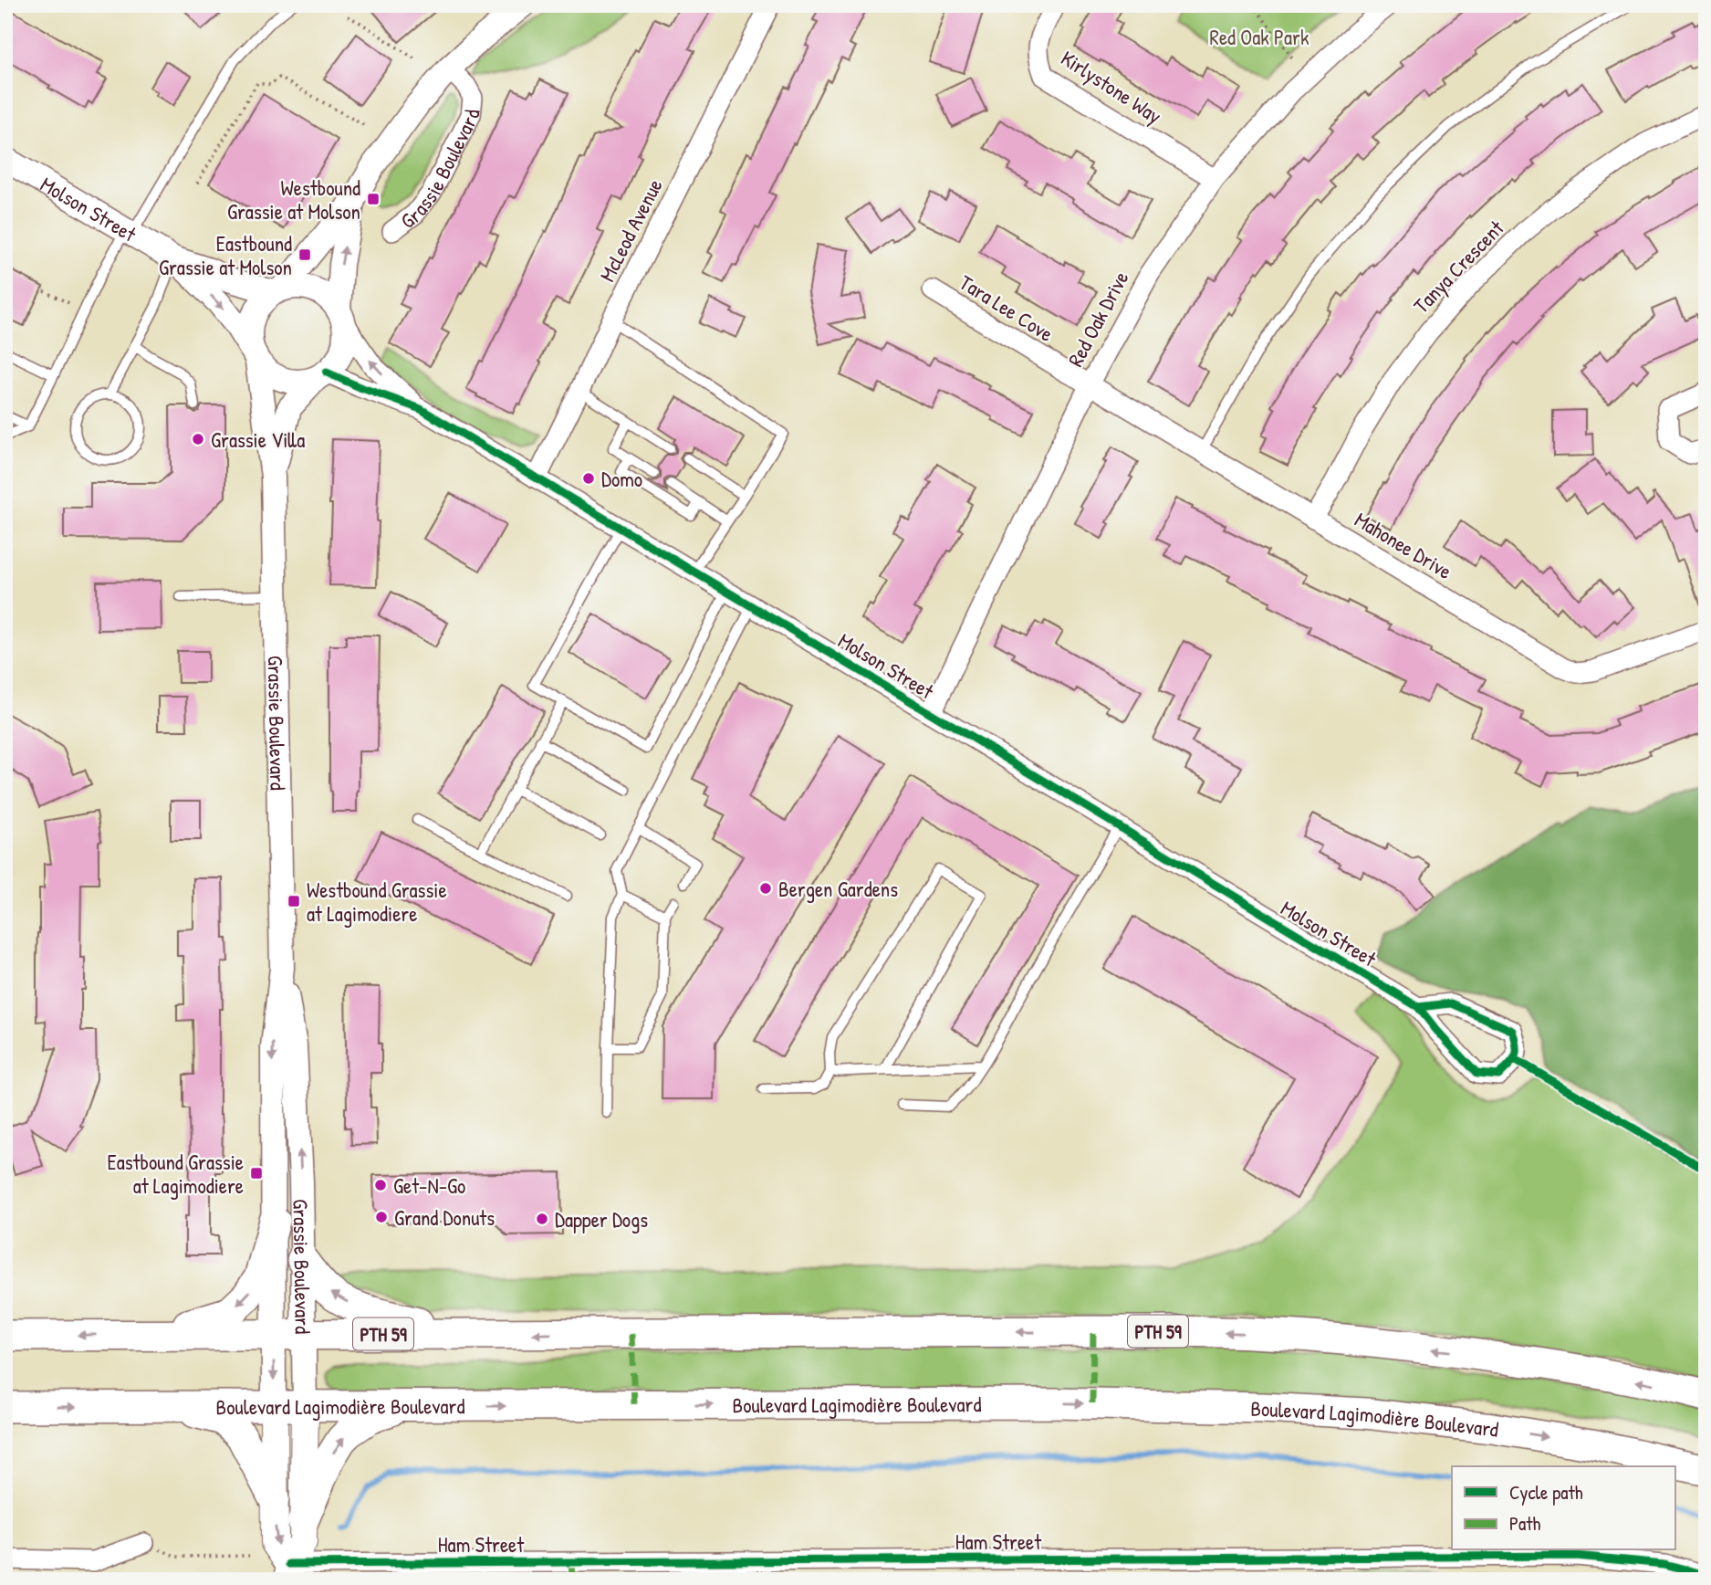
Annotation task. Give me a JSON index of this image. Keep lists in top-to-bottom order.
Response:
{
  "streets": {
    "main road": ["Grassie Boulevard", "PTH 59", "Boulevard Lagimodière Boulevard"],
    "street": [
      "Kirlystone Way",
      "Molson Street",
      "McLeod Avenue",
      "Tanya Crescent",
      "Tara Lee Cove",
      "Red Oak Drive",
      "Mahonee Drive",
      "Ham Street"
    ]
  },
  "crossings": [
    ["Kirlystone Way", "Red Oak Drive"],
    ["Grassie Boulevard", "Molson Street"],
    ["Grassie Boulevard", "PTH 59"],
    ["Grassie Boulevard", "Boulevard Lagimodière Boulevard"],
    ["Grassie Boulevard", "Ham Street"],
    ["Molson Street", "McLeod Avenue"],
    ["Molson Street", "Red Oak Drive"],
    ["Tanya Crescent", "Mahonee Drive"],
    ["Tara Lee Cove", "Red Oak Drive"],
    ["Tara Lee Cove", "Mahonee Drive"],
    ["Red Oak Drive", "Mahonee Drive"]
  ],
  "parks": ["Red Oak Park"],
  "places": {
    "transit": [
      "Westbound Grassie at Molson",
      "Eastbound Grassie at Molson",
      "Westbound Grassie at Lagimodiere",
      "Eastbound Grassie at Lagimodiere"
    ],
    "other": [
      "Grassie Villa",
      "Domo",
      "Bergen Gardens",
      "Get-N-Go",
      "Grand Donuts",
      "Dapper Dogs"
    ]
  },
  "legend": ["Cycle path", "Path"]
}
